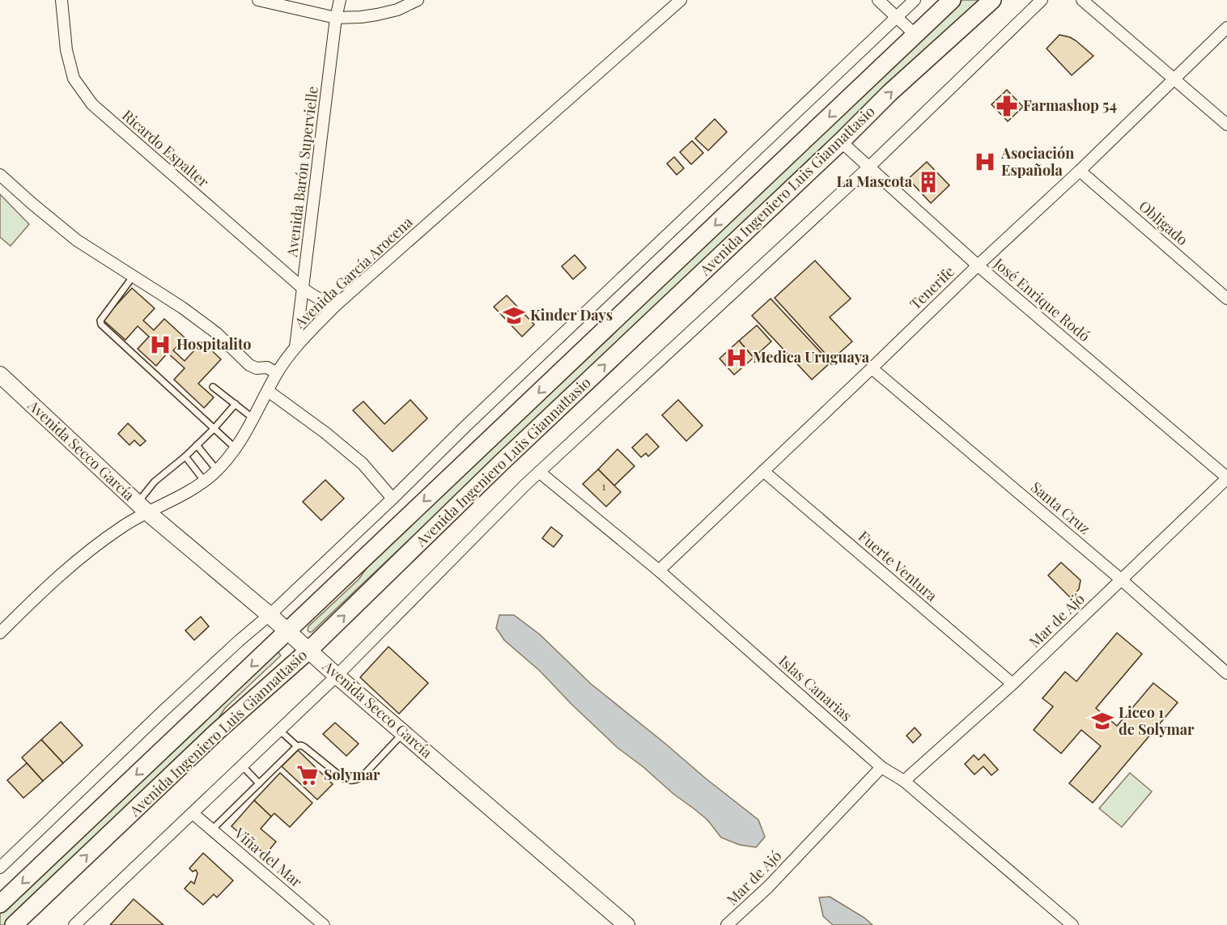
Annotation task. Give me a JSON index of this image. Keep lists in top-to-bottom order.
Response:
{
  "streets": {
    "main road": ["Avenida Ingeniero Luis Giannattasio"],
    "street": [
      "Ricardo Espalter",
      "Avenida Barón Supervielle",
      "Obligado",
      "Avenida García Arocena",
      "Tenerife",
      "José Enrique Rodó",
      "Avenida Secco García",
      "Santa Cruz",
      "Fuerte Ventura",
      "Mar de Ajó",
      "Islas Canarias",
      "Viña del Mar"
    ]
  },
  "crossings": [
    ["Ricardo Espalter", "Avenida Barón Supervielle"],
    ["Ricardo Espalter", "Avenida García Arocena"],
    ["Avenida Barón Supervielle", "Avenida García Arocena"],
    ["Avenida Ingeniero Luis Giannattasio", "José Enrique Rodó"],
    ["Avenida Ingeniero Luis Giannattasio", "Avenida Secco García"],
    ["Obligado", "Tenerife"],
    ["Avenida García Arocena", "Avenida Secco García"],
    ["Tenerife", "José Enrique Rodó"],
    ["Tenerife", "Santa Cruz"],
    ["Tenerife", "Fuerte Ventura"],
    ["Tenerife", "Islas Canarias"],
    ["José Enrique Rodó", "Mar de Ajó"],
    ["Santa Cruz", "Mar de Ajó"],
    ["Fuerte Ventura", "Mar de Ajó"],
    ["Mar de Ajó", "Islas Canarias"]
  ],
  "places": {
    "pharmacy": ["Farmashop 54"],
    "hospital": ["Asociación Española", "Hospitalito", "Medica Uruguaya"],
    "building": ["La Mascota"],
    "school or university": ["Kinder Days", "Liceo 1 de Solymar"],
    "supermarket": ["Solymar"]
  },
  "house_numbers": ["1"]
}
